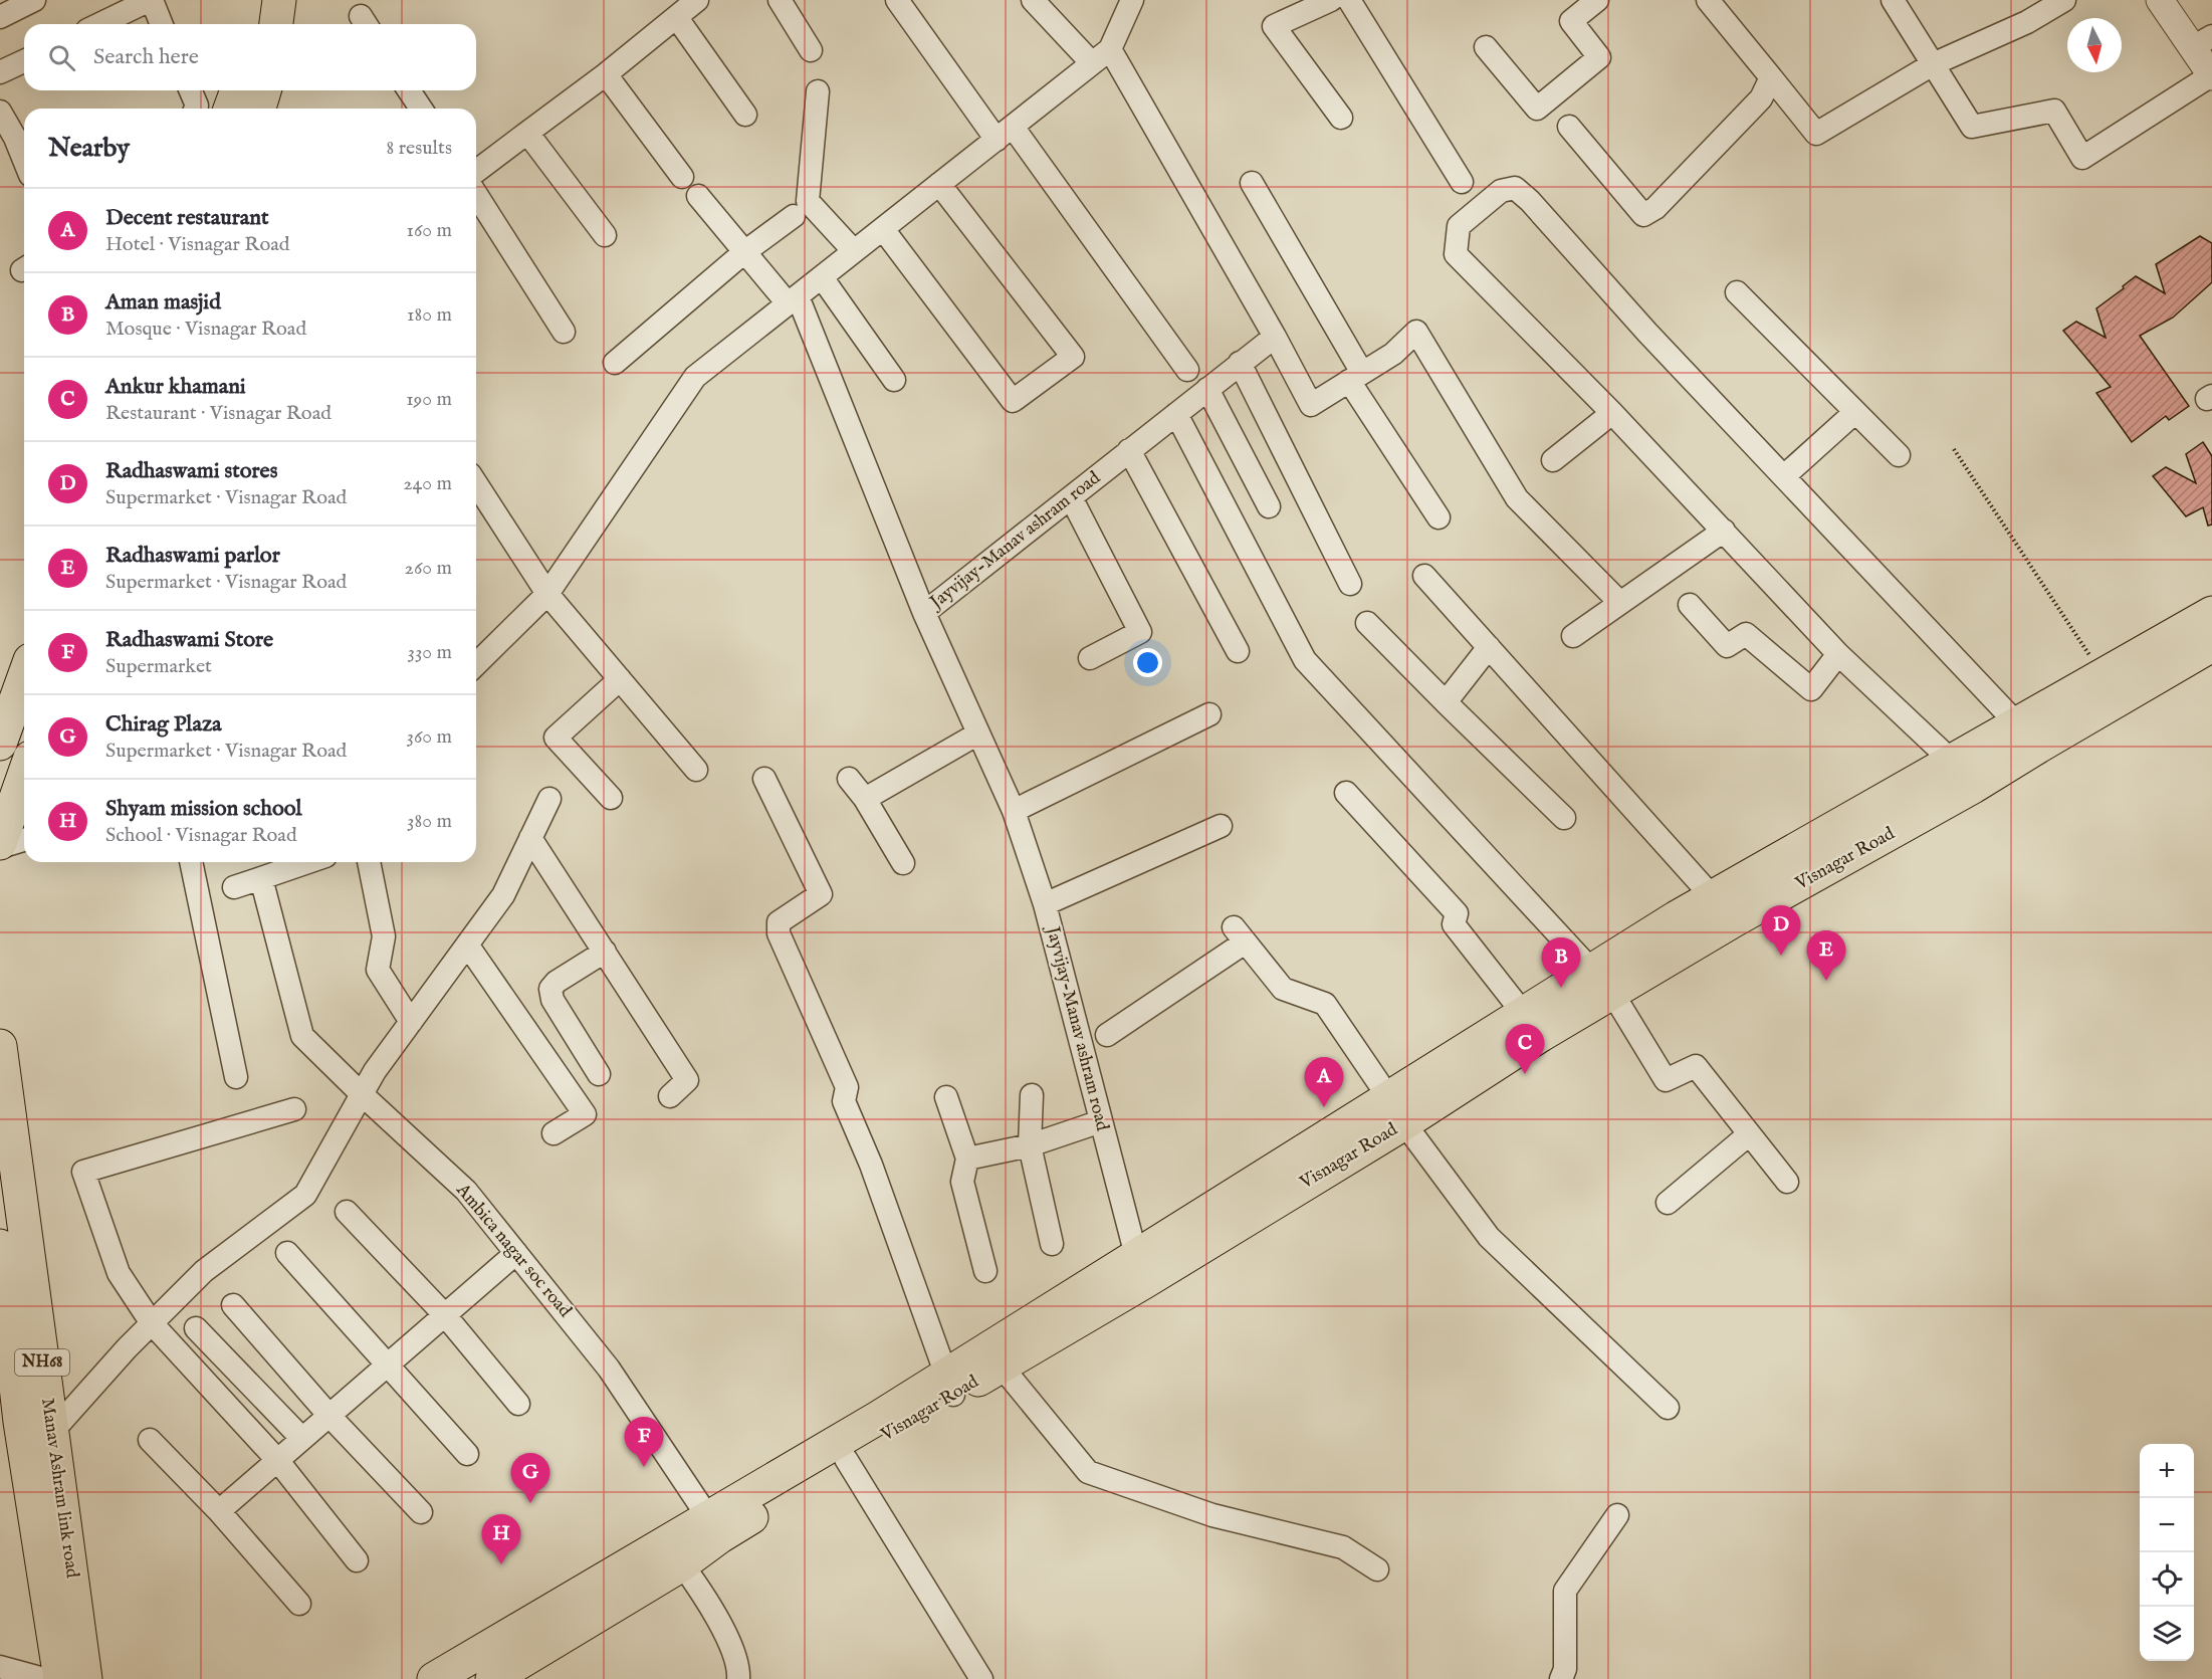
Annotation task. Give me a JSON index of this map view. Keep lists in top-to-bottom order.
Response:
{
  "streets": {
    "main road": ["Visnagar Road", "NH68", "Manav Ashram link road"],
    "street": ["Jayvijay-Manav ashram road", "Ambica nagar soc road"]
  },
  "crossings": [
    ["Jayvijay-Manav ashram road", "Visnagar Road"],
    ["Visnagar Road", "Ambica nagar soc road"]
  ],
  "north": "bottom",
  "page": {
    "search": "Search here",
    "heading": ["Nearby", "8 results"],
    "list": [
      {
        "mark": "A",
        "name": "Decent restaurant",
        "note": "Hotel · Visnagar Road",
        "value": "160 m"
      },
      {
        "mark": "B",
        "name": "Aman masjid",
        "note": "Mosque · Visnagar Road",
        "value": "180 m"
      },
      {
        "mark": "C",
        "name": "Ankur khamani",
        "note": "Restaurant · Visnagar Road",
        "value": "190 m"
      },
      {
        "mark": "D",
        "name": "Radhaswami stores",
        "note": "Supermarket · Visnagar Road",
        "value": "240 m"
      },
      {
        "mark": "E",
        "name": "Radhaswami parlor",
        "note": "Supermarket · Visnagar Road",
        "value": "260 m"
      },
      {
        "mark": "F",
        "name": "Radhaswami Store",
        "note": "Supermarket",
        "value": "330 m"
      },
      {
        "mark": "G",
        "name": "Chirag Plaza",
        "note": "Supermarket · Visnagar Road",
        "value": "360 m"
      },
      {
        "mark": "H",
        "name": "Shyam mission school",
        "note": "School · Visnagar Road",
        "value": "380 m"
      }
    ],
    "pins": [
      "D",
      "E",
      "B",
      "C",
      "A",
      "F",
      "G",
      "H"
    ],
    "map_buttons": ["+", "−"]
  }
}
